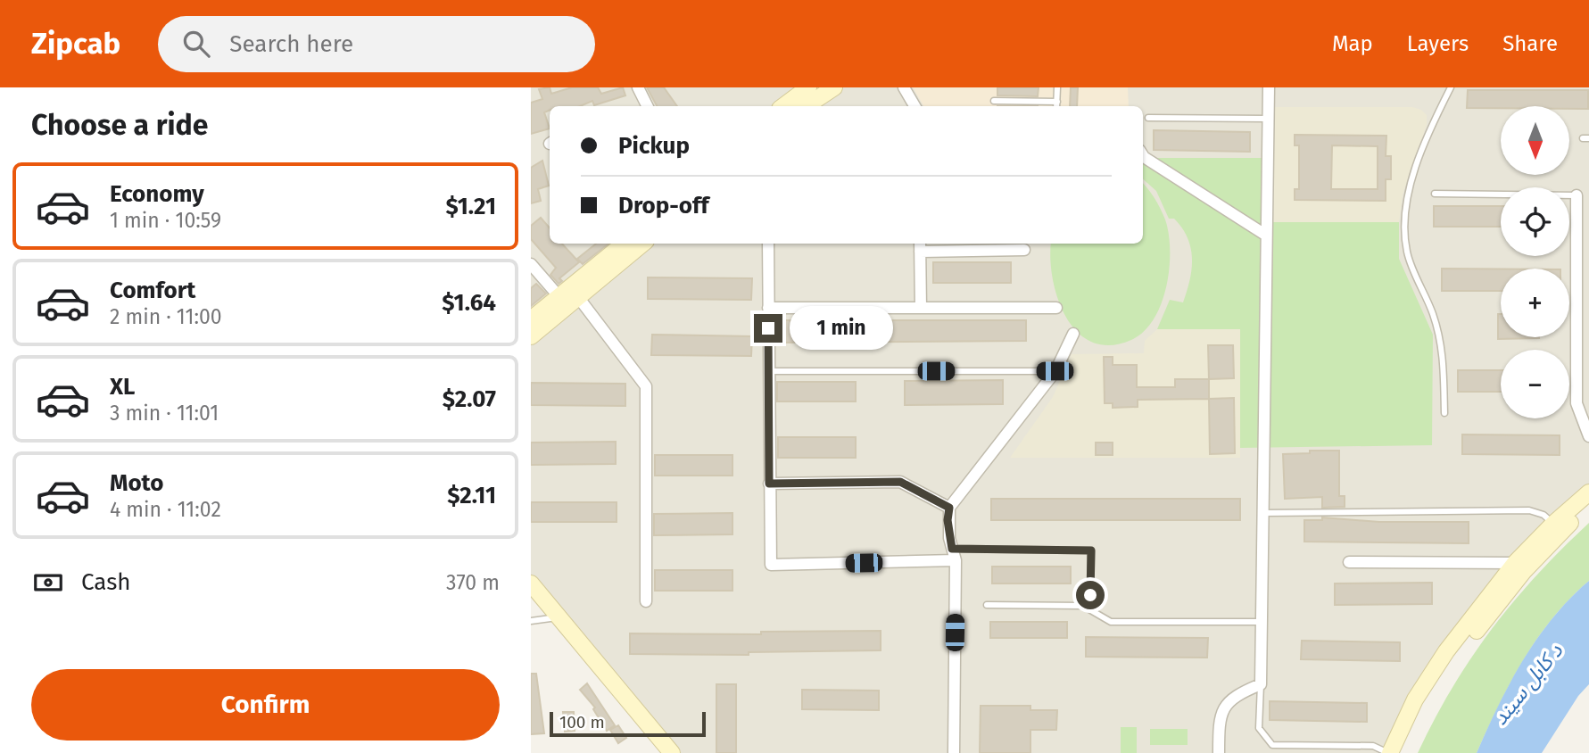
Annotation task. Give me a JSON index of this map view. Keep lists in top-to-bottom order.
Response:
{
  "water": ["د کابل سيند"],
  "scale_bar": "100 m",
  "north": "bottom",
  "page": {
    "header": "Zipcab",
    "search": "Search here",
    "nav": ["Map", "Layers", "Share"],
    "heading": "Choose a ride",
    "map_buttons": ["+", "−"],
    "banner": ["Pickup", "Drop-off"],
    "list": [
      {
        "name": "Economy",
        "note": "1 min · 10:59",
        "value": "$1.21"
      },
      {
        "name": "Comfort",
        "note": "2 min · 11:00",
        "value": "$1.64"
      },
      {
        "name": "XL",
        "note": "3 min · 11:01",
        "value": "$2.07"
      },
      {
        "name": "Moto",
        "note": "4 min · 11:02",
        "value": "$2.11"
      }
    ],
    "bubble": "1 min",
    "pay": ["Cash", "370 m"],
    "buttons": "Confirm",
    "scale": "100 m"
  }
}
